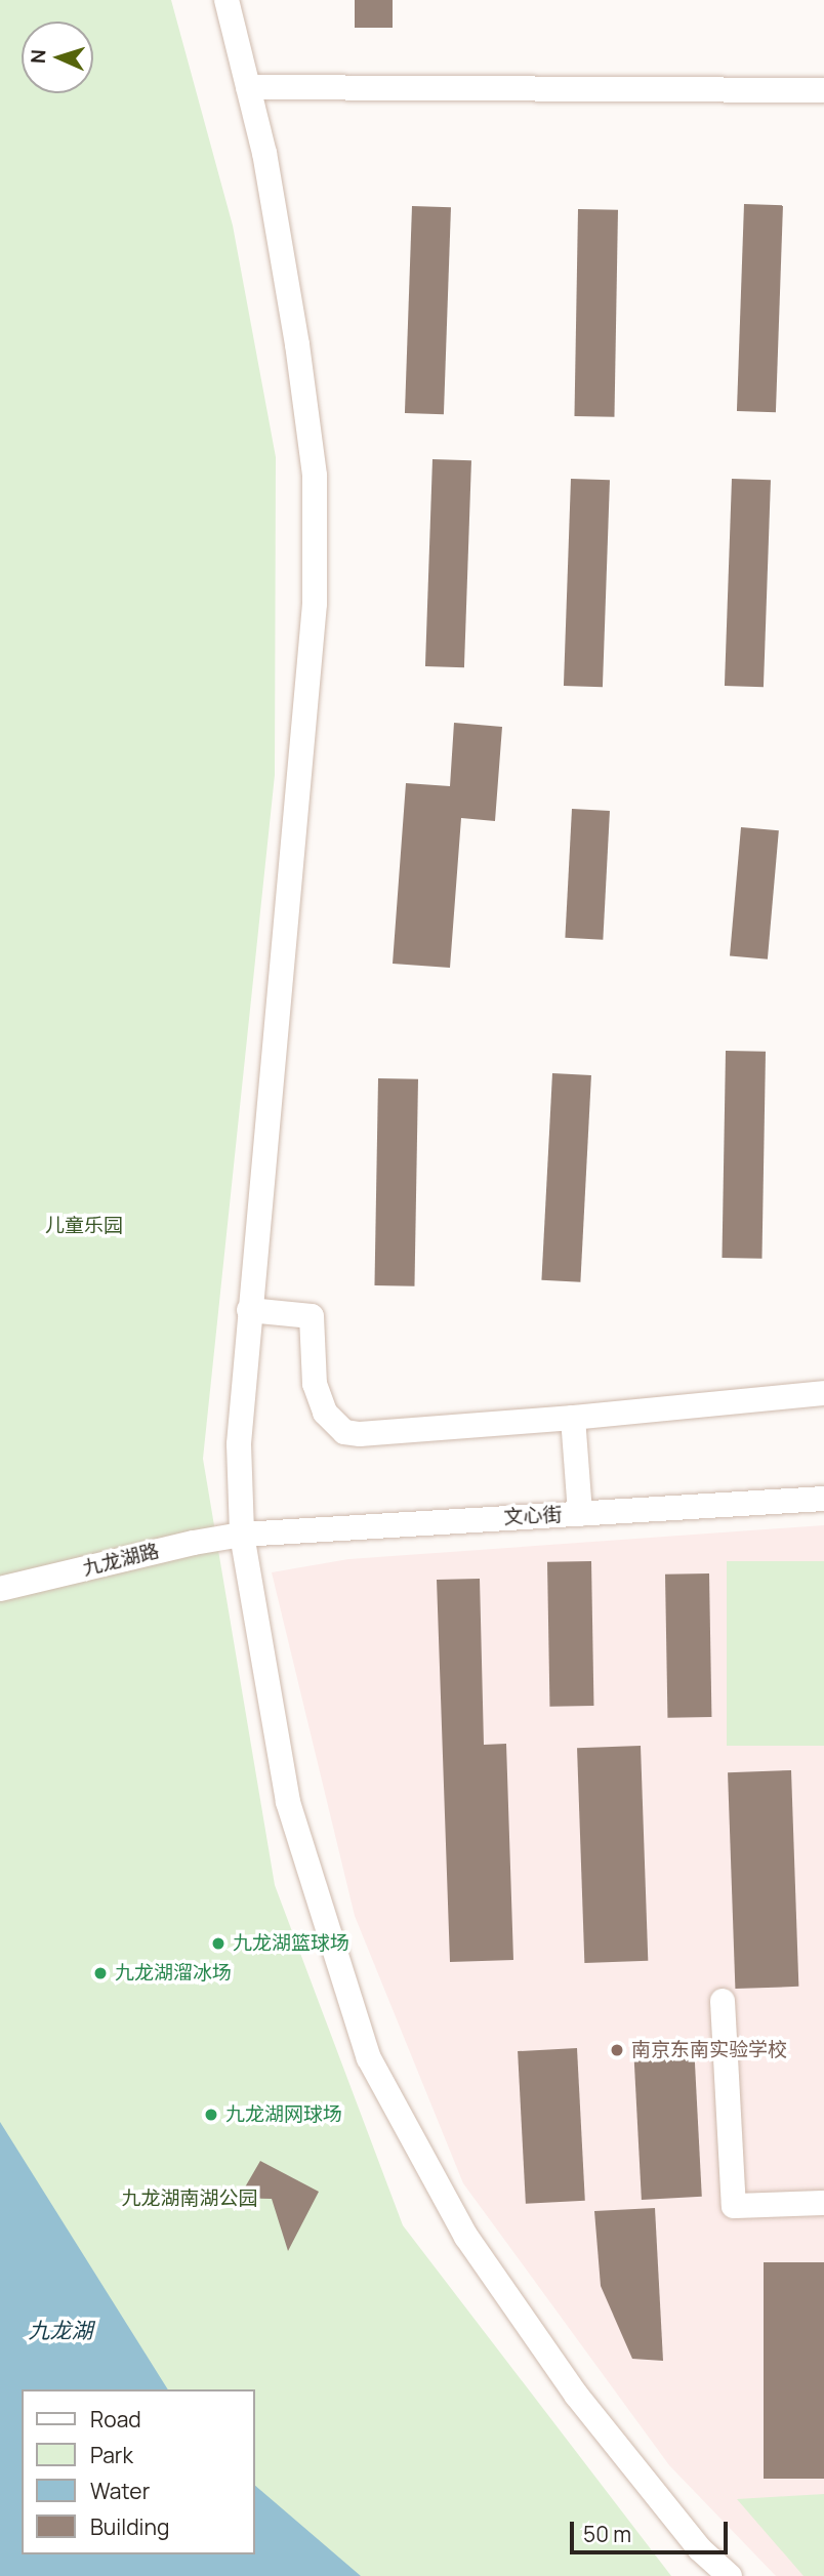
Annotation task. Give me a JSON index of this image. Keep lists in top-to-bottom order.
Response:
{
  "streets": {
    "street": ["文心街", "九龙湖路"]
  },
  "crossings": [
    ["文心街", "九龙湖路"]
  ],
  "water": ["九龙湖"],
  "parks": ["儿童乐园", "九龙湖南湖公园"],
  "places": [
    "九龙湖篮球场",
    "九龙湖溜冰场",
    "南京东南实验学校",
    "九龙湖网球场"
  ],
  "legend": [
    "Road",
    "Park",
    "Water",
    "Building"
  ],
  "scale_bar": "50 m",
  "north": "left"
}
